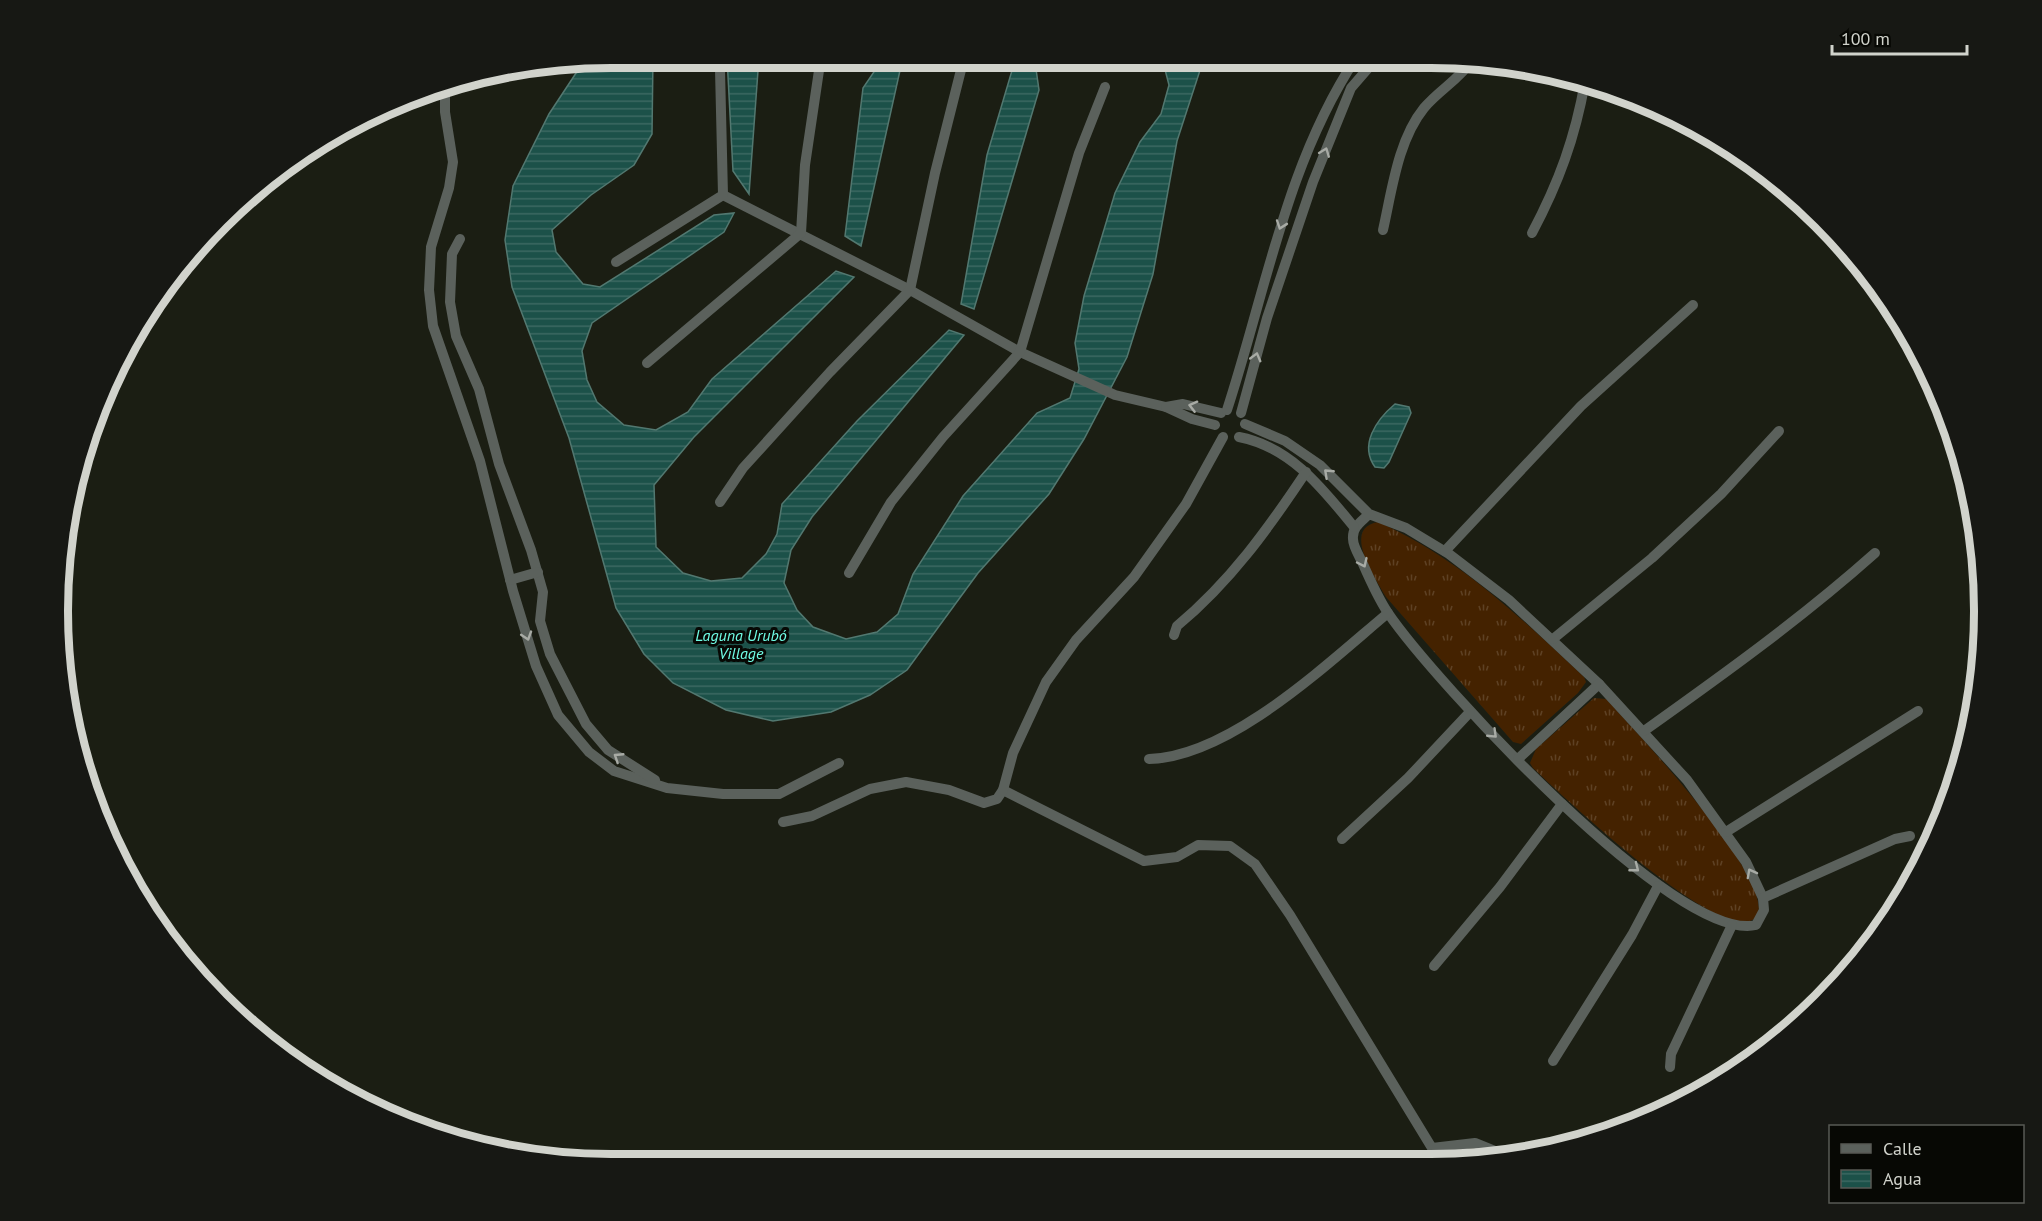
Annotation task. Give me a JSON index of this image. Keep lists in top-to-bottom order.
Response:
{
  "water": ["Laguna Urubó Village"],
  "legend": ["Calle", "Agua"],
  "scale_bar": "100 m"
}
